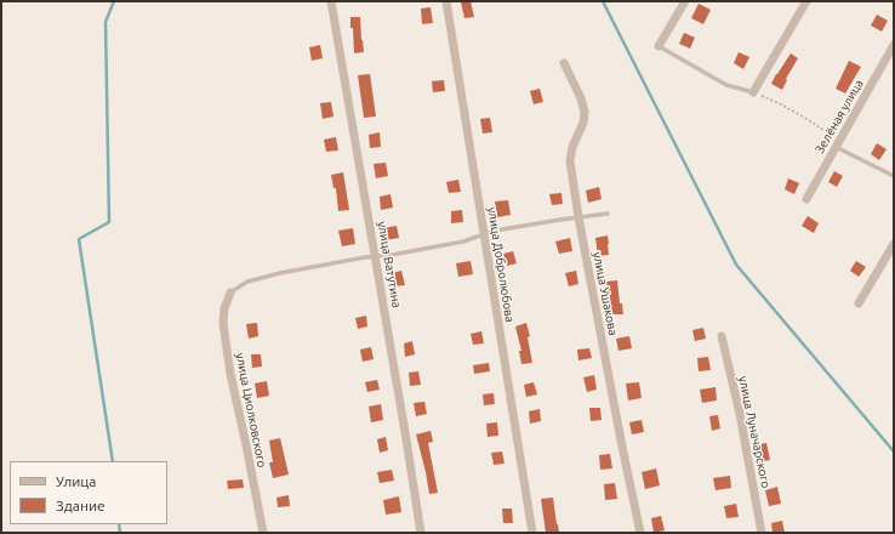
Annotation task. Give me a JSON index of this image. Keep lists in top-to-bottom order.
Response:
{
  "streets": {
    "street": [
      "Зелёная улица",
      "улица Ватутина",
      "улица Добролюбова",
      "улица Ушакова",
      "улица Циолковского",
      "улица Луначарского"
    ]
  },
  "legend": ["Улица", "Здание"]
}
